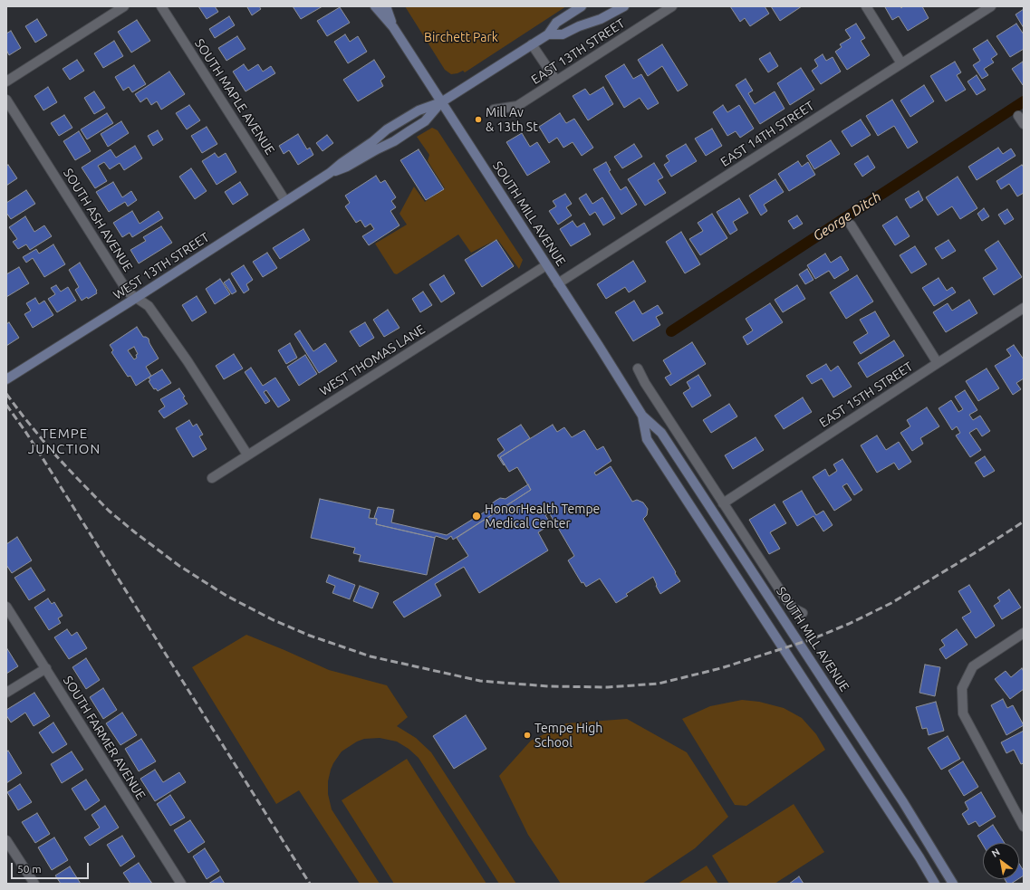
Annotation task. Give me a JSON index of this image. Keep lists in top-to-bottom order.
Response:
{
  "streets": {
    "main road": ["EAST 13TH STREET", "SOUTH MILL AVENUE", "WEST 13TH STREET"],
    "street": [
      "SOUTH MAPLE AVENUE",
      "EAST 14TH STREET",
      "SOUTH ASH AVENUE",
      "WEST THOMAS LANE",
      "EAST 15TH STREET",
      "SOUTH FARMER AVENUE"
    ]
  },
  "crossings": [
    ["EAST 13TH STREET", "SOUTH MILL AVENUE"],
    ["EAST 13TH STREET", "WEST 13TH STREET"],
    ["SOUTH MAPLE AVENUE", "WEST 13TH STREET"],
    ["EAST 14TH STREET", "SOUTH MILL AVENUE"],
    ["SOUTH MILL AVENUE", "WEST 13TH STREET"],
    ["SOUTH MILL AVENUE", "WEST THOMAS LANE"],
    ["SOUTH MILL AVENUE", "EAST 15TH STREET"],
    ["SOUTH ASH AVENUE", "WEST 13TH STREET"],
    ["SOUTH ASH AVENUE", "WEST THOMAS LANE"]
  ],
  "districts": ["TEMPE JUNCTION"],
  "water": ["George Ditch"],
  "parks": ["Birchett Park"],
  "places": ["Mill Av & 13th St", "HonorHealth Tempe Medical Center", "Tempe High School"],
  "scale_bar": "50 m",
  "north": "top left"
}
